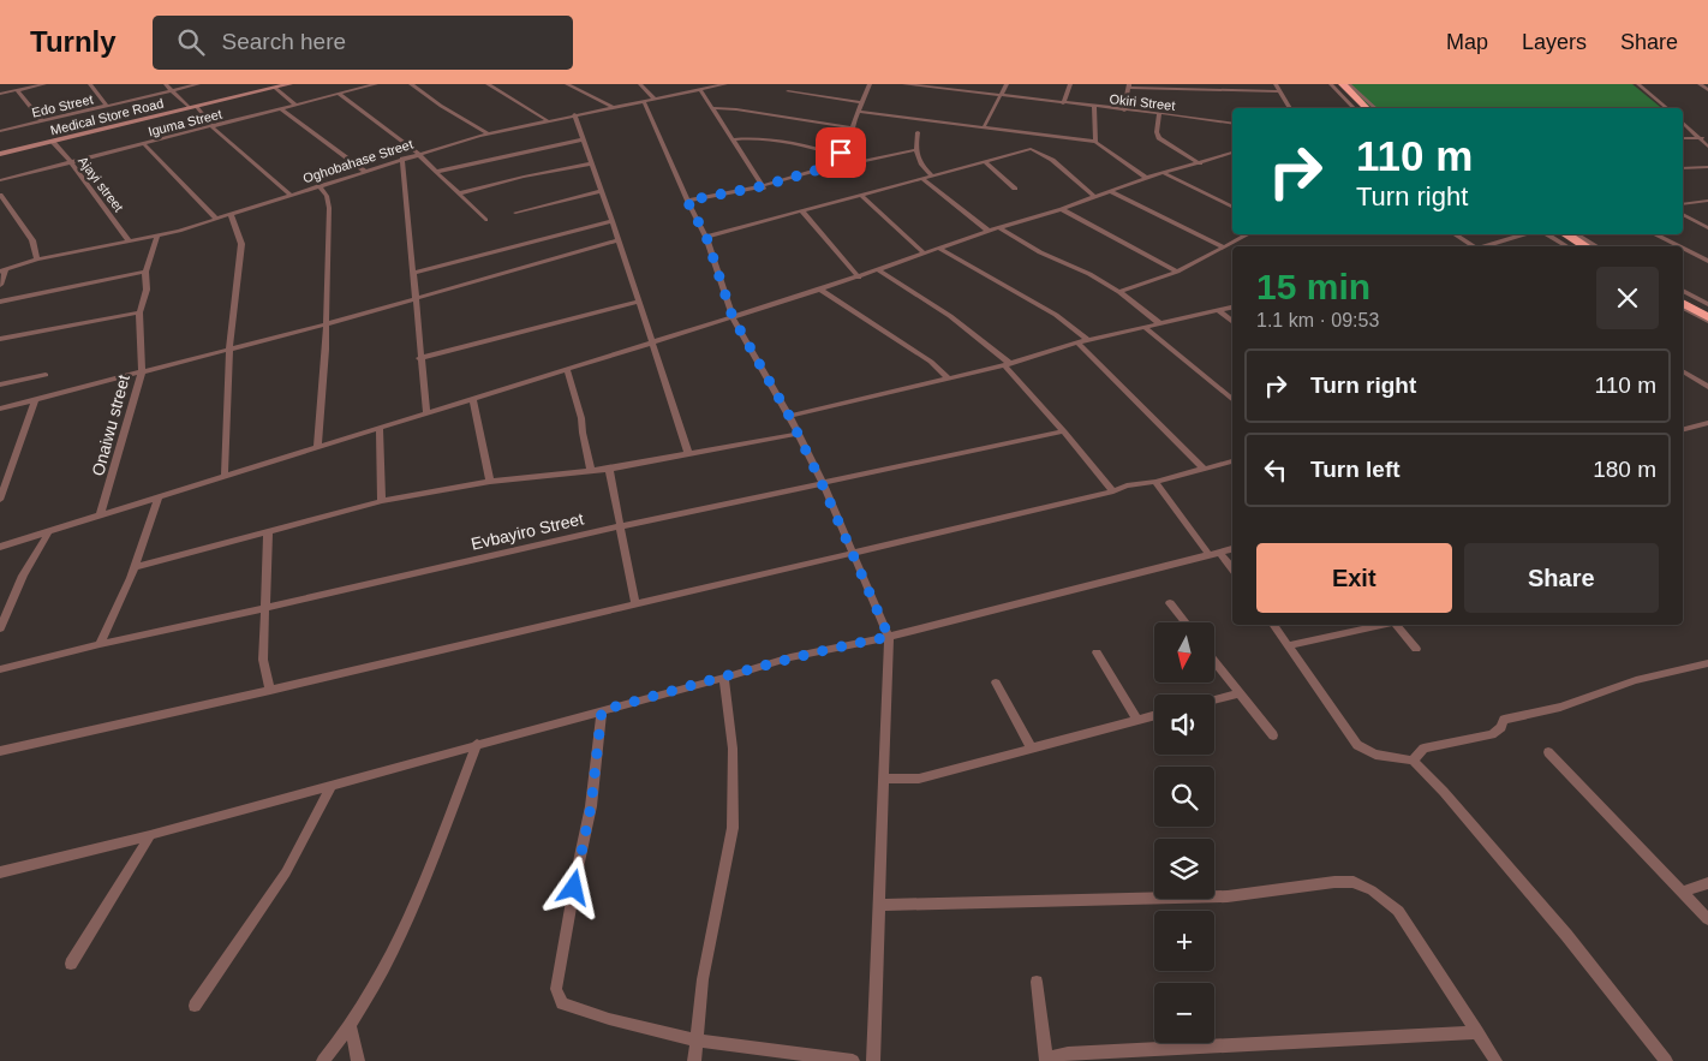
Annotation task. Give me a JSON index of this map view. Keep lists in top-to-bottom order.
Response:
{
  "streets": {
    "street": [
      "Okiri Street",
      "Edo Street",
      "Medical Store Road",
      "Iguma Street",
      "Oghobahase Street",
      "Ajayi street",
      "Onaiwu street",
      "Evbayiro Street"
    ]
  },
  "crossings": [
    ["Medical Store Road", "Ajayi street"],
    ["Iguma Street", "Ajayi street"],
    ["Oghobahase Street", "Ajayi street"],
    ["Oghobahase Street", "Onaiwu street"]
  ],
  "north": "bottom",
  "page": {
    "header": "Turnly",
    "search": "Search here",
    "nav": ["Map", "Layers", "Share"],
    "turn": ["110 m", "Turn right"],
    "heading": ["15 min", "1.1 km · 09:53"],
    "list": [
      {
        "name": "Turn right",
        "value": "110 m"
      },
      {
        "name": "Turn left",
        "value": "180 m"
      }
    ],
    "buttons": ["Exit", "Share"],
    "map_buttons": ["+", "−"]
  }
}
